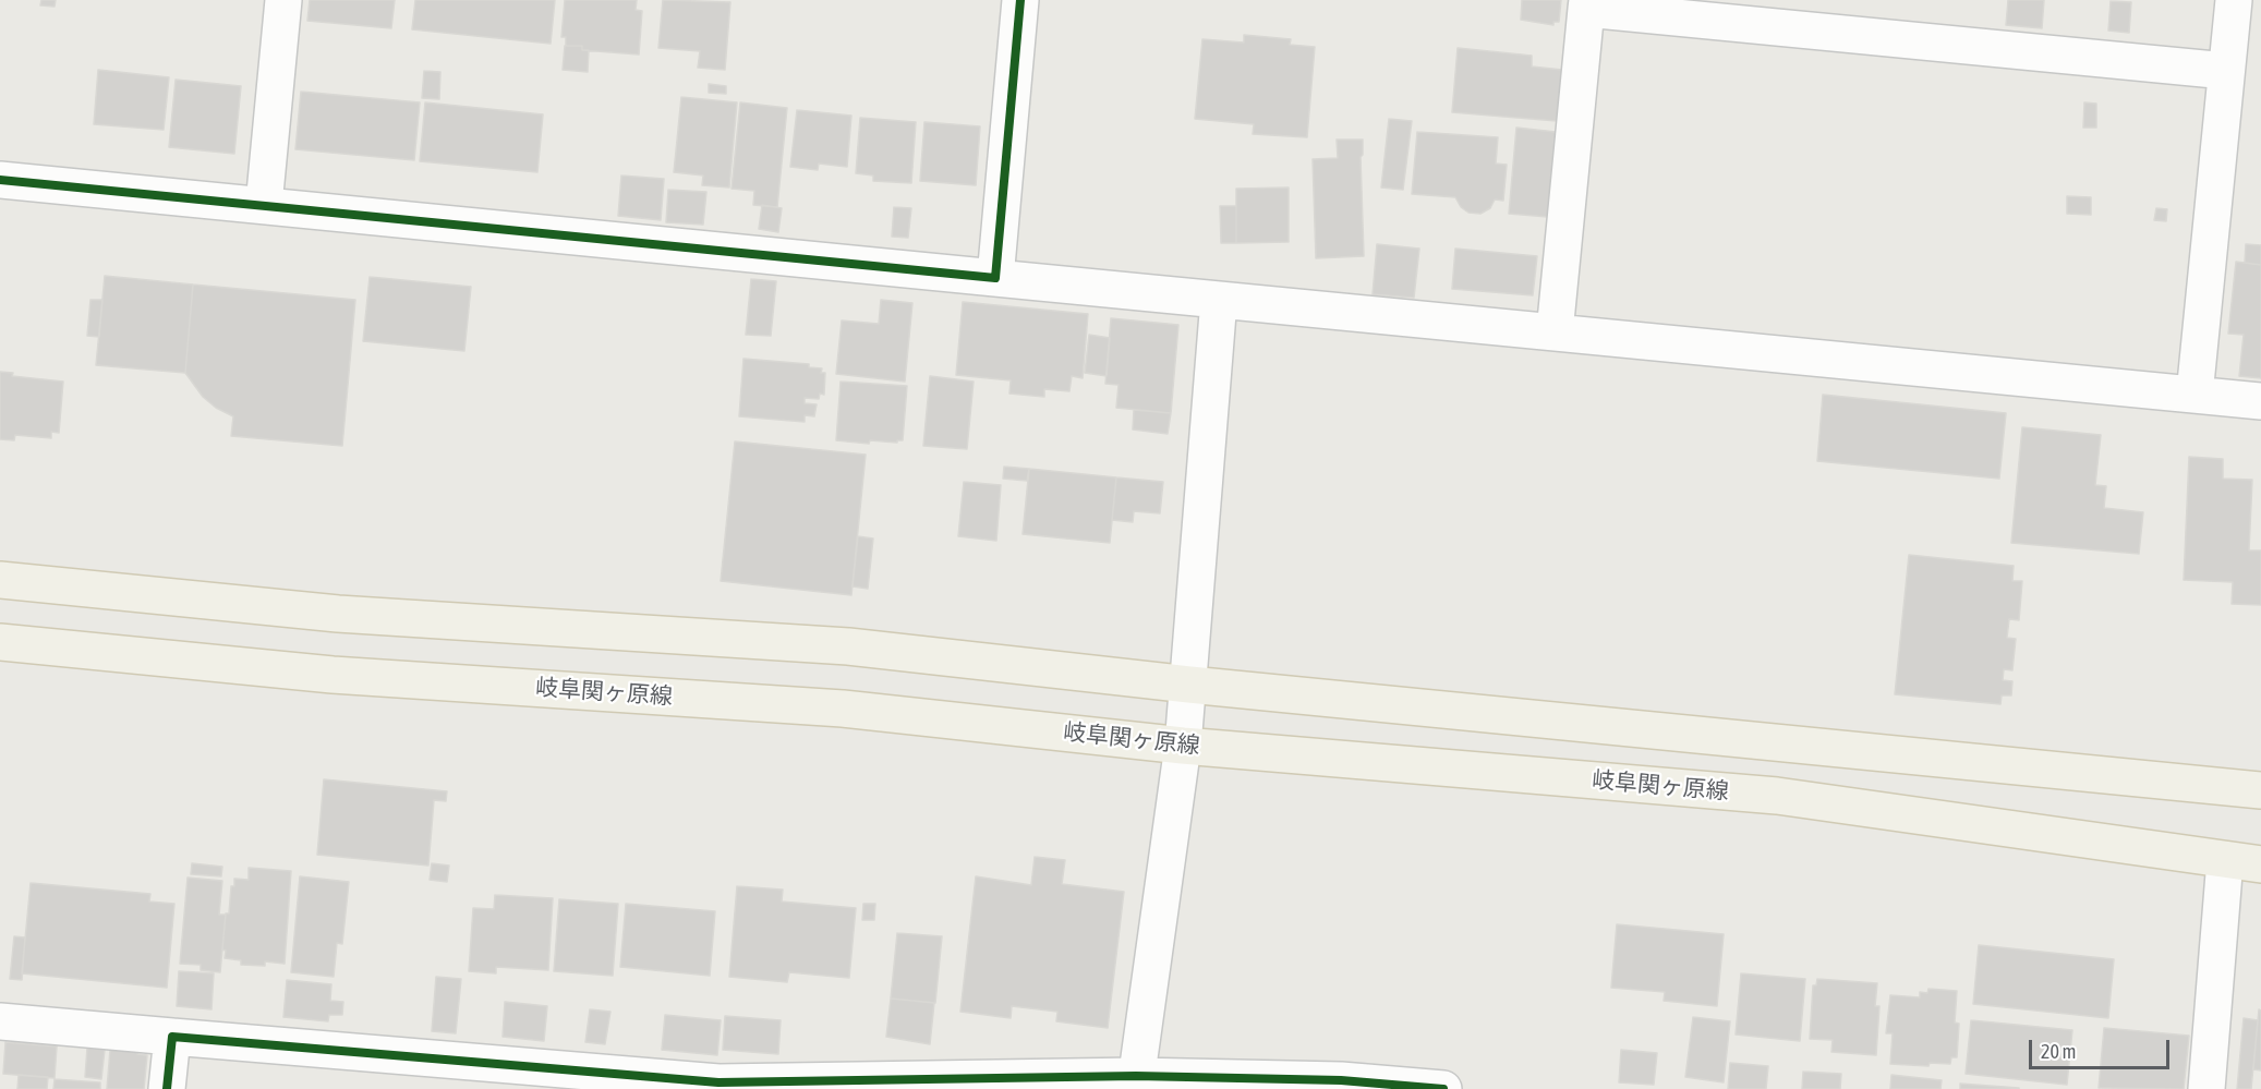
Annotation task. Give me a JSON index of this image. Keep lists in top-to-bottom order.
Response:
{
  "streets": {
    "main road": ["岐阜関ヶ原線"]
  },
  "scale_bar": "20 m"
}
